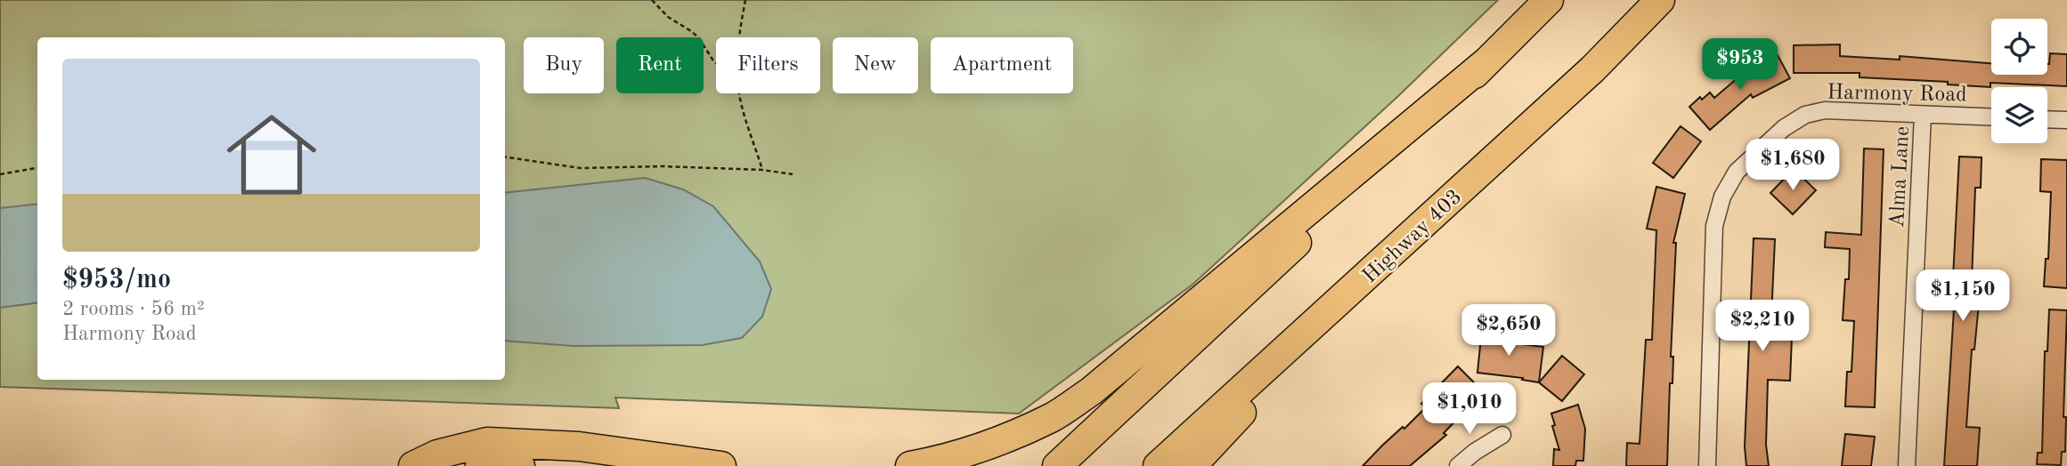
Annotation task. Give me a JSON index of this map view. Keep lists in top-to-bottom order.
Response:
{
  "streets": {
    "highway": ["Highway 403"],
    "street": ["Harmony Road", "Alma Lane"]
  },
  "crossings": [
    ["Harmony Road", "Alma Lane"]
  ],
  "page": {
    "chip": [
      "Buy",
      "Rent",
      "Filters",
      "New",
      "Apartment"
    ],
    "list": [
      {
        "name": "$953/mo",
        "note": "2 rooms · 56 m² · Harmony Road"
      }
    ],
    "price": [
      "$953",
      "$1,680",
      "$1,150",
      "$2,210",
      "$2,650",
      "$1,010"
    ]
  }
}
